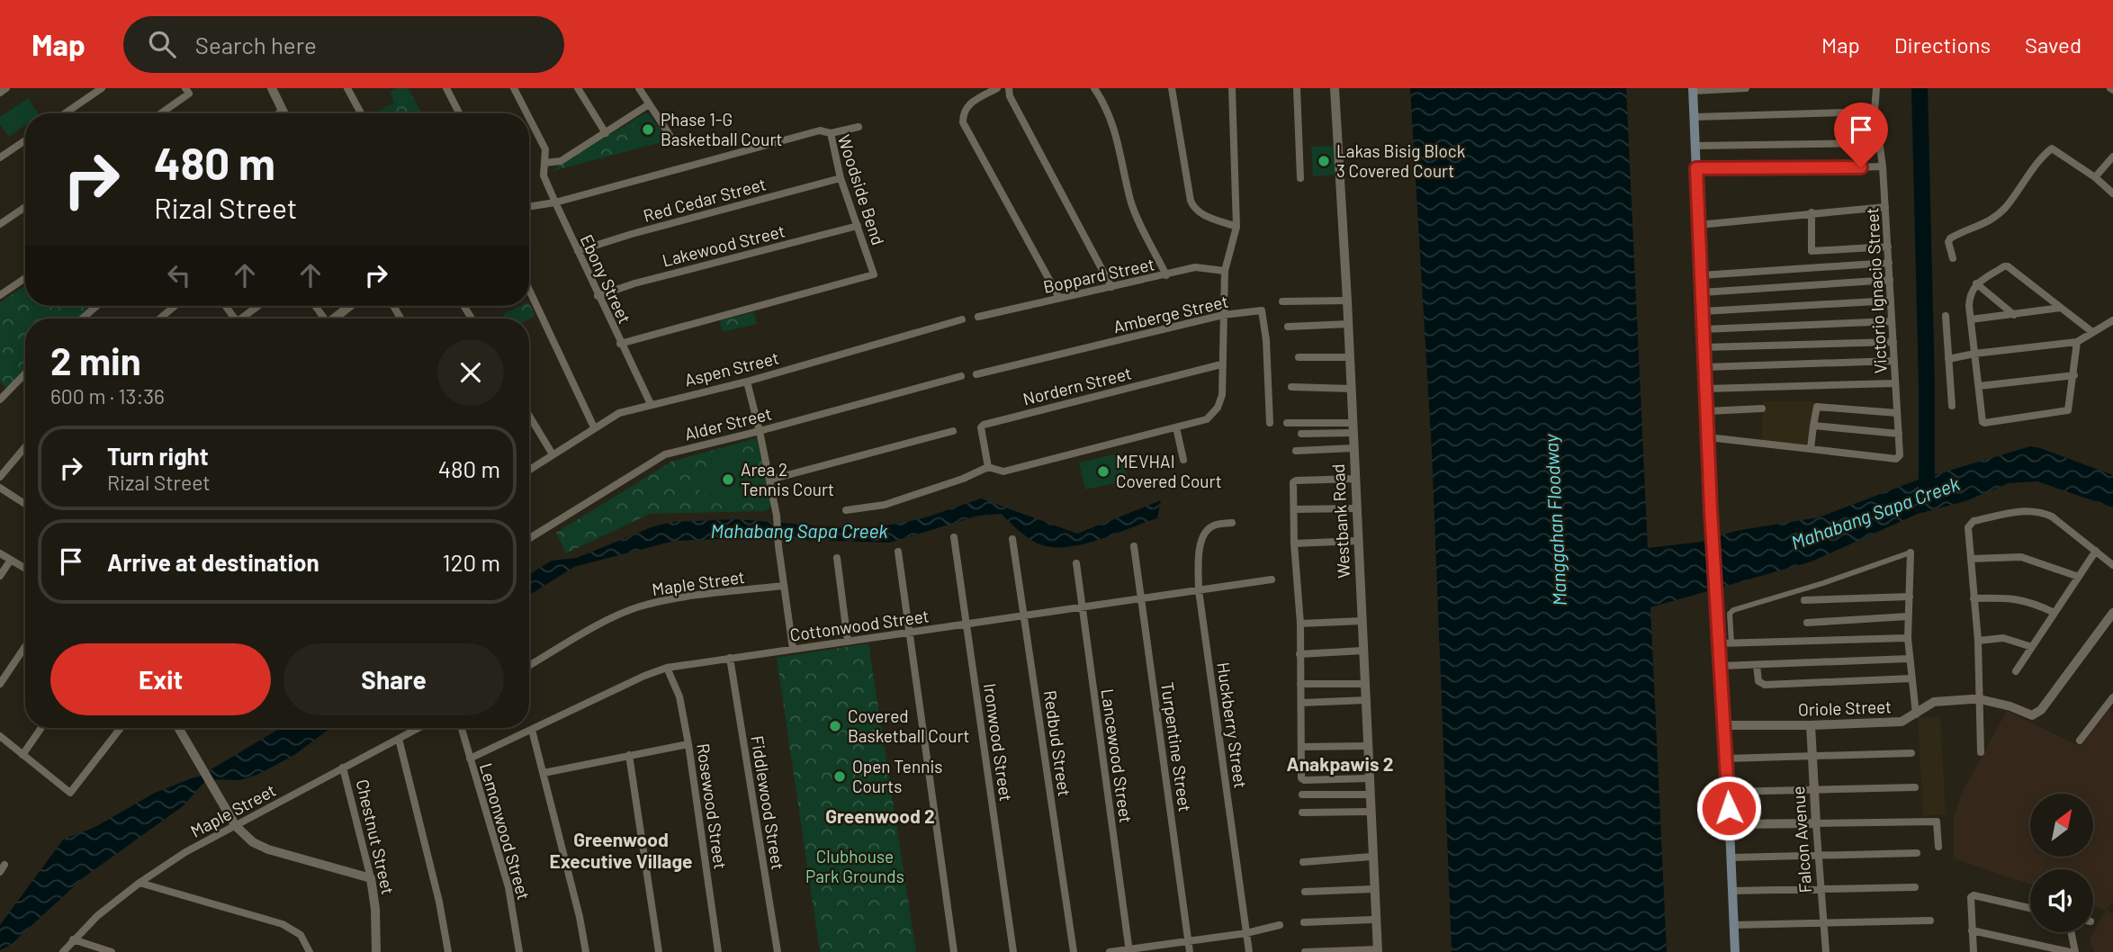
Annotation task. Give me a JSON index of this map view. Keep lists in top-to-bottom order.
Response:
{
  "streets": {
    "street": [
      "Woodside Bend",
      "Red Cedar Street",
      "Lakewood Street",
      "Boppard Street",
      "Ebony Street",
      "Victorio Ignacio Street",
      "Amberge Street",
      "Aspen Street",
      "Nordern Street",
      "Alder Street",
      "Westbank Road",
      "Maple Street",
      "Cottonwood Street",
      "Oriole Street",
      "Huckberry Street",
      "Ironwood Street",
      "Redbud Street",
      "Turpentine Street",
      "Lancewood Street",
      "Fiddlewood Street",
      "Rosewood Street",
      "Lemonwood Street",
      "Chestnut Street",
      "Falcon Avenue"
    ]
  },
  "crossings": [
    ["Woodside Bend", "Red Cedar Street"],
    ["Woodside Bend", "Lakewood Street"],
    ["Woodside Bend", "Ebony Street"],
    ["Red Cedar Street", "Ebony Street"],
    ["Lakewood Street", "Ebony Street"],
    ["Ebony Street", "Aspen Street"],
    ["Maple Street", "Chestnut Street"],
    ["Cottonwood Street", "Huckberry Street"],
    ["Cottonwood Street", "Ironwood Street"],
    ["Cottonwood Street", "Redbud Street"],
    ["Cottonwood Street", "Turpentine Street"],
    ["Cottonwood Street", "Lancewood Street"],
    ["Cottonwood Street", "Fiddlewood Street"],
    ["Cottonwood Street", "Rosewood Street"],
    ["Cottonwood Street", "Lemonwood Street"],
    ["Oriole Street", "Falcon Avenue"]
  ],
  "districts": ["Anakpawis 2", "Greenwood 2", "Greenwood Executive Village"],
  "water": ["Mahabang Sapa Creek", "Manggahan Floodway"],
  "parks": ["Clubhouse Park Grounds"],
  "places": [
    "Phase 1-G Basketball Court",
    "Lakas Bisig Block 3 Covered Court",
    "MEVHAI Covered Court",
    "Area 2 Tennis Court",
    "Covered Basketball Court",
    "Open Tennis Courts"
  ],
  "north": "top right",
  "page": {
    "header": "Map",
    "search": "Search here",
    "nav": ["Map", "Directions", "Saved"],
    "turn": ["480 m", "Rizal Street"],
    "heading": ["2 min", "600 m · 13:36"],
    "list": [
      {
        "name": "Turn right",
        "note": "Rizal Street",
        "value": "480 m"
      },
      {
        "name": "Arrive at destination",
        "value": "120 m"
      }
    ],
    "buttons": ["Exit", "Share"]
  }
}
